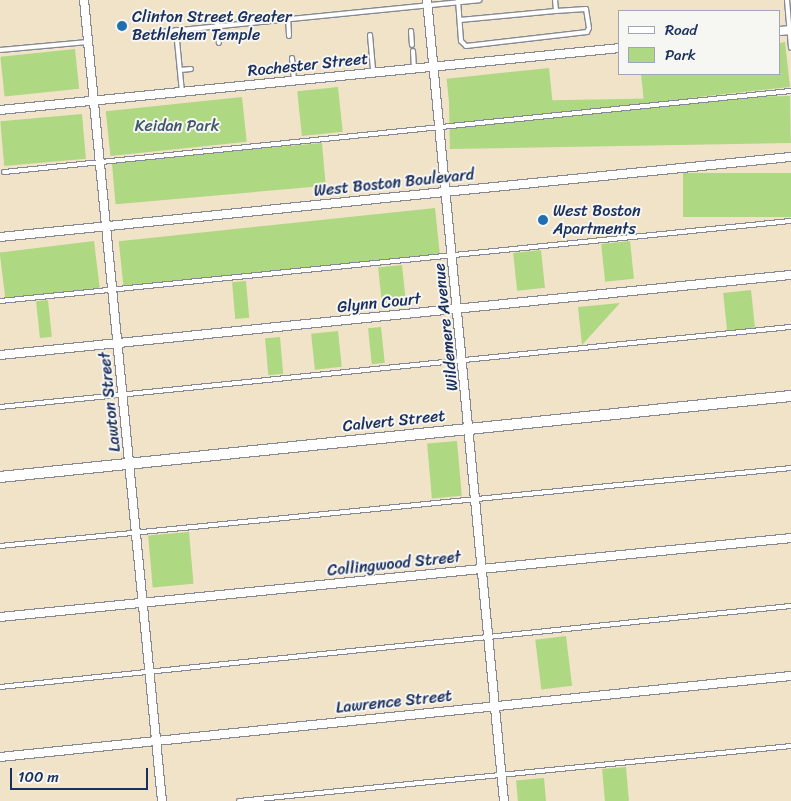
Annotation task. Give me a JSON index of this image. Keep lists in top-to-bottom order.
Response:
{
  "streets": {
    "street": [
      "Rochester Street",
      "West Boston Boulevard",
      "Glynn Court",
      "Wildemere Avenue",
      "Lawton Street",
      "Calvert Street",
      "Collingwood Street",
      "Lawrence Street"
    ]
  },
  "crossings": [
    ["Rochester Street", "Wildemere Avenue"],
    ["Rochester Street", "Lawton Street"],
    ["West Boston Boulevard", "Wildemere Avenue"],
    ["West Boston Boulevard", "Lawton Street"],
    ["Glynn Court", "Wildemere Avenue"],
    ["Glynn Court", "Lawton Street"],
    ["Wildemere Avenue", "Calvert Street"],
    ["Wildemere Avenue", "Collingwood Street"],
    ["Wildemere Avenue", "Lawrence Street"],
    ["Lawton Street", "Calvert Street"],
    ["Lawton Street", "Collingwood Street"],
    ["Lawton Street", "Lawrence Street"]
  ],
  "parks": ["Keidan Park"],
  "places": ["Clinton Street Greater Bethlehem Temple", "West Boston Apartments"],
  "legend": ["Road", "Park"],
  "scale_bar": "100 m"
}
